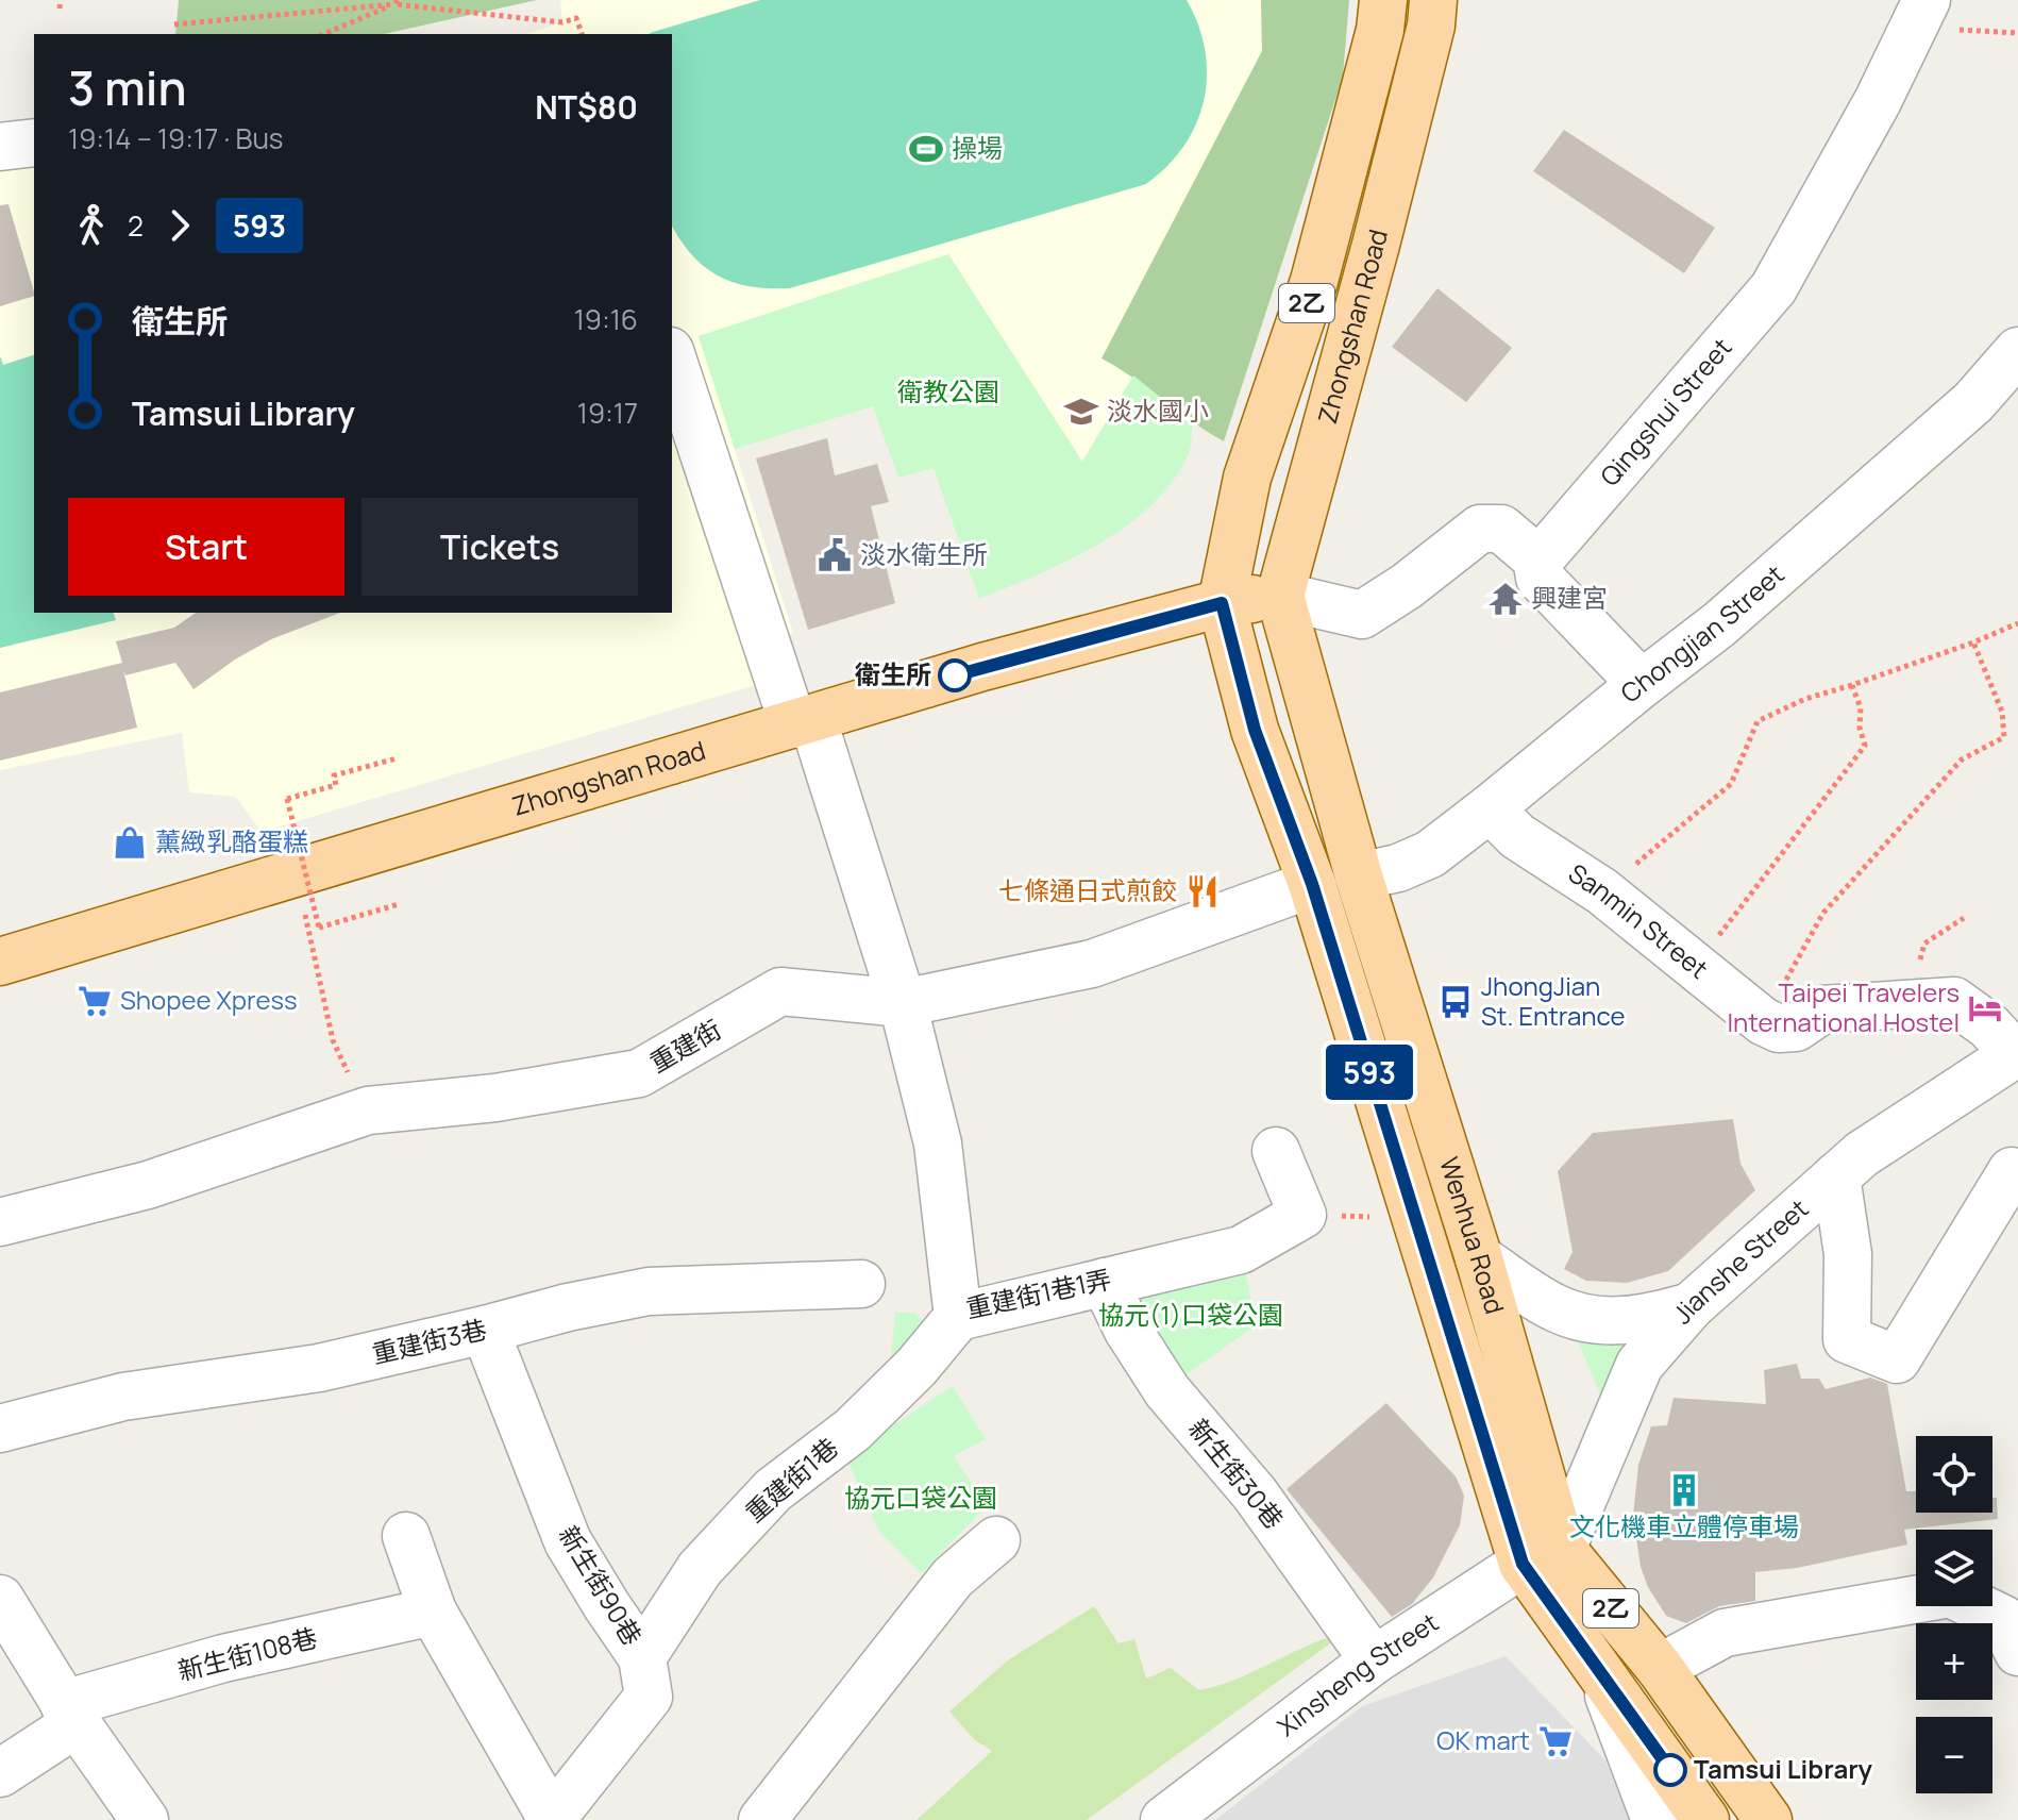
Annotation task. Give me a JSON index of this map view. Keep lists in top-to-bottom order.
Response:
{
  "streets": {
    "main road": ["2乙", "Zhongshan Road", "Wenhua Road"],
    "street": [
      "Qingshui Street",
      "Chongjian Street",
      "Sanmin Street",
      "重建街",
      "Jianshe Street",
      "重建街1巷1弄",
      "重建街3巷",
      "新生街30巷",
      "重建街1巷",
      "新生街90巷",
      "新生街108巷",
      "Xinsheng Street"
    ]
  },
  "crossings": [
    ["Zhongshan Road", "Wenhua Road"],
    ["Zhongshan Road", "重建街1巷1弄"],
    ["Chongjian Street", "Sanmin Street"],
    ["Chongjian Street", "Wenhua Road"],
    ["重建街", "Wenhua Road"],
    ["重建街", "重建街1巷1弄"],
    ["Wenhua Road", "Jianshe Street"],
    ["Wenhua Road", "Xinsheng Street"],
    ["Jianshe Street", "Xinsheng Street"],
    ["重建街1巷1弄", "新生街30巷"],
    ["重建街1巷1弄", "重建街1巷"],
    ["重建街3巷", "新生街90巷"],
    ["新生街30巷", "Xinsheng Street"],
    ["重建街1巷", "新生街90巷"]
  ],
  "parks": ["衛教公園", "協元(1)口袋公園", "協元口袋公園"],
  "places": {
    "sports": ["操場"],
    "school or university": ["淡水國小"],
    "public building": ["淡水衛生所"],
    "temple": ["興建宮"],
    "other": ["衛生所", "Tamsui Library"],
    "shop": ["薰緻乳酪蛋糕"],
    "restaurant": ["七條通日式煎餃"],
    "supermarket": ["Shopee Xpress", "OK mart"],
    "bus stop": ["JhongJian St. Entrance"],
    "hotel": ["Taipei Travelers International Hostel"],
    "building": ["文化機車立體停車場"]
  },
  "lines": ["bus line 593"],
  "page": {
    "on_map": "593",
    "heading": ["3 min", "19:14 – 19:17 · Bus", "NT$80"],
    "legs": ["2", "593"],
    "list": [
      {
        "name": "衛生所",
        "value": "19:16"
      },
      {
        "name": "Tamsui Library",
        "value": "19:17"
      }
    ],
    "buttons": ["Start", "Tickets"],
    "map_buttons": ["+", "−"]
  }
}
